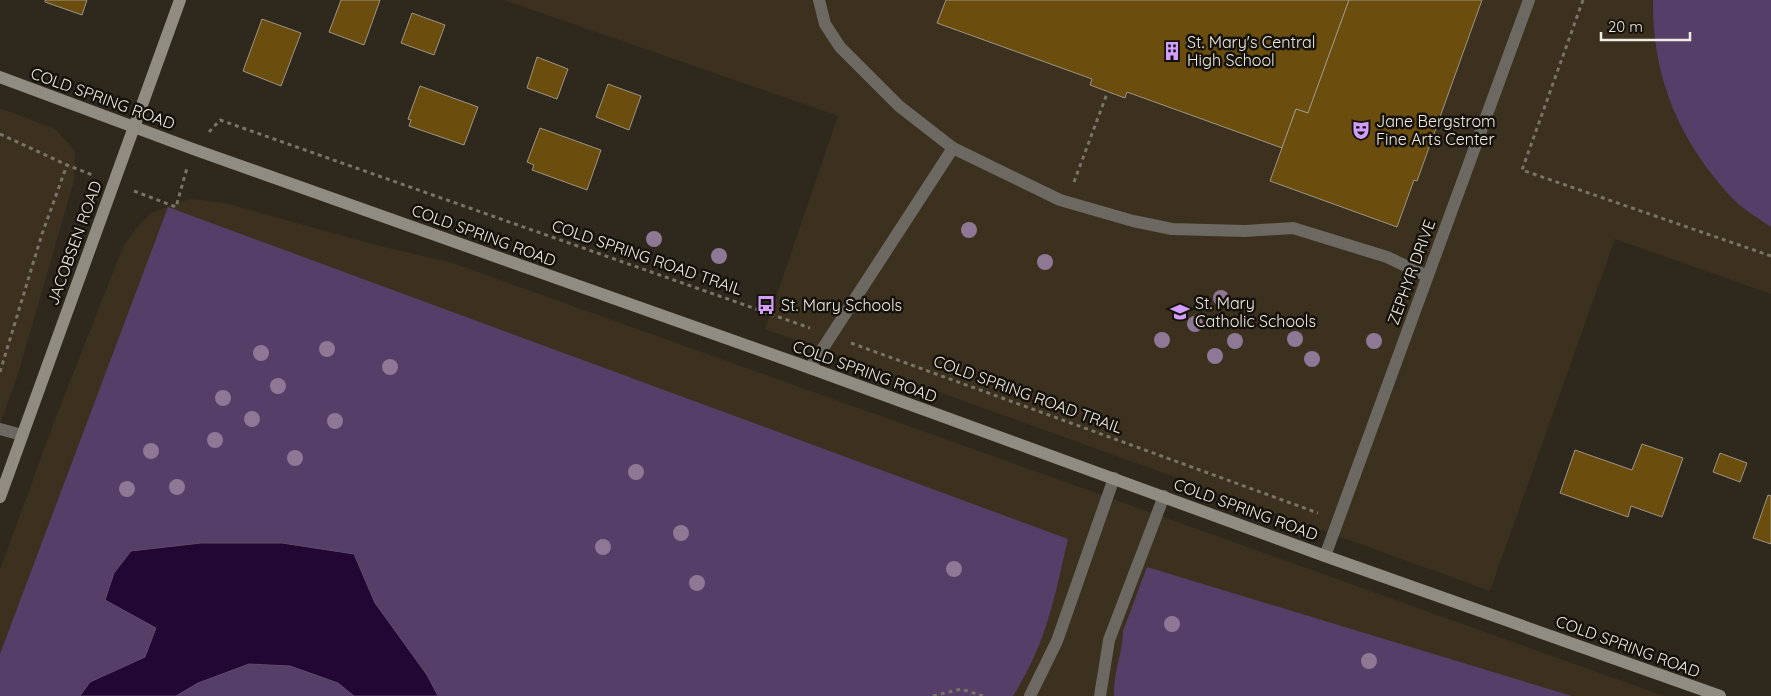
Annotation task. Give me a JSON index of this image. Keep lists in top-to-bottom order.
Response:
{
  "streets": {
    "street": ["COLD SPRING ROAD", "JACOBSEN ROAD"],
    "lane": ["ZEPHYR DRIVE"],
    "path": ["COLD SPRING ROAD TRAIL"]
  },
  "crossings": [
    ["COLD SPRING ROAD", "JACOBSEN ROAD"],
    ["COLD SPRING ROAD", "COLD SPRING ROAD TRAIL"],
    ["COLD SPRING ROAD", "ZEPHYR DRIVE"],
    ["JACOBSEN ROAD", "COLD SPRING ROAD TRAIL"],
    ["COLD SPRING ROAD TRAIL", "ZEPHYR DRIVE"]
  ],
  "places": {
    "building": ["St. Mary's Central High School"],
    "theatre": ["Jane Bergstrom Fine Arts Center"],
    "bus stop": ["St. Mary Schools"],
    "school or university": ["St. Mary Catholic Schools"]
  },
  "scale_bar": "20 m"
}
